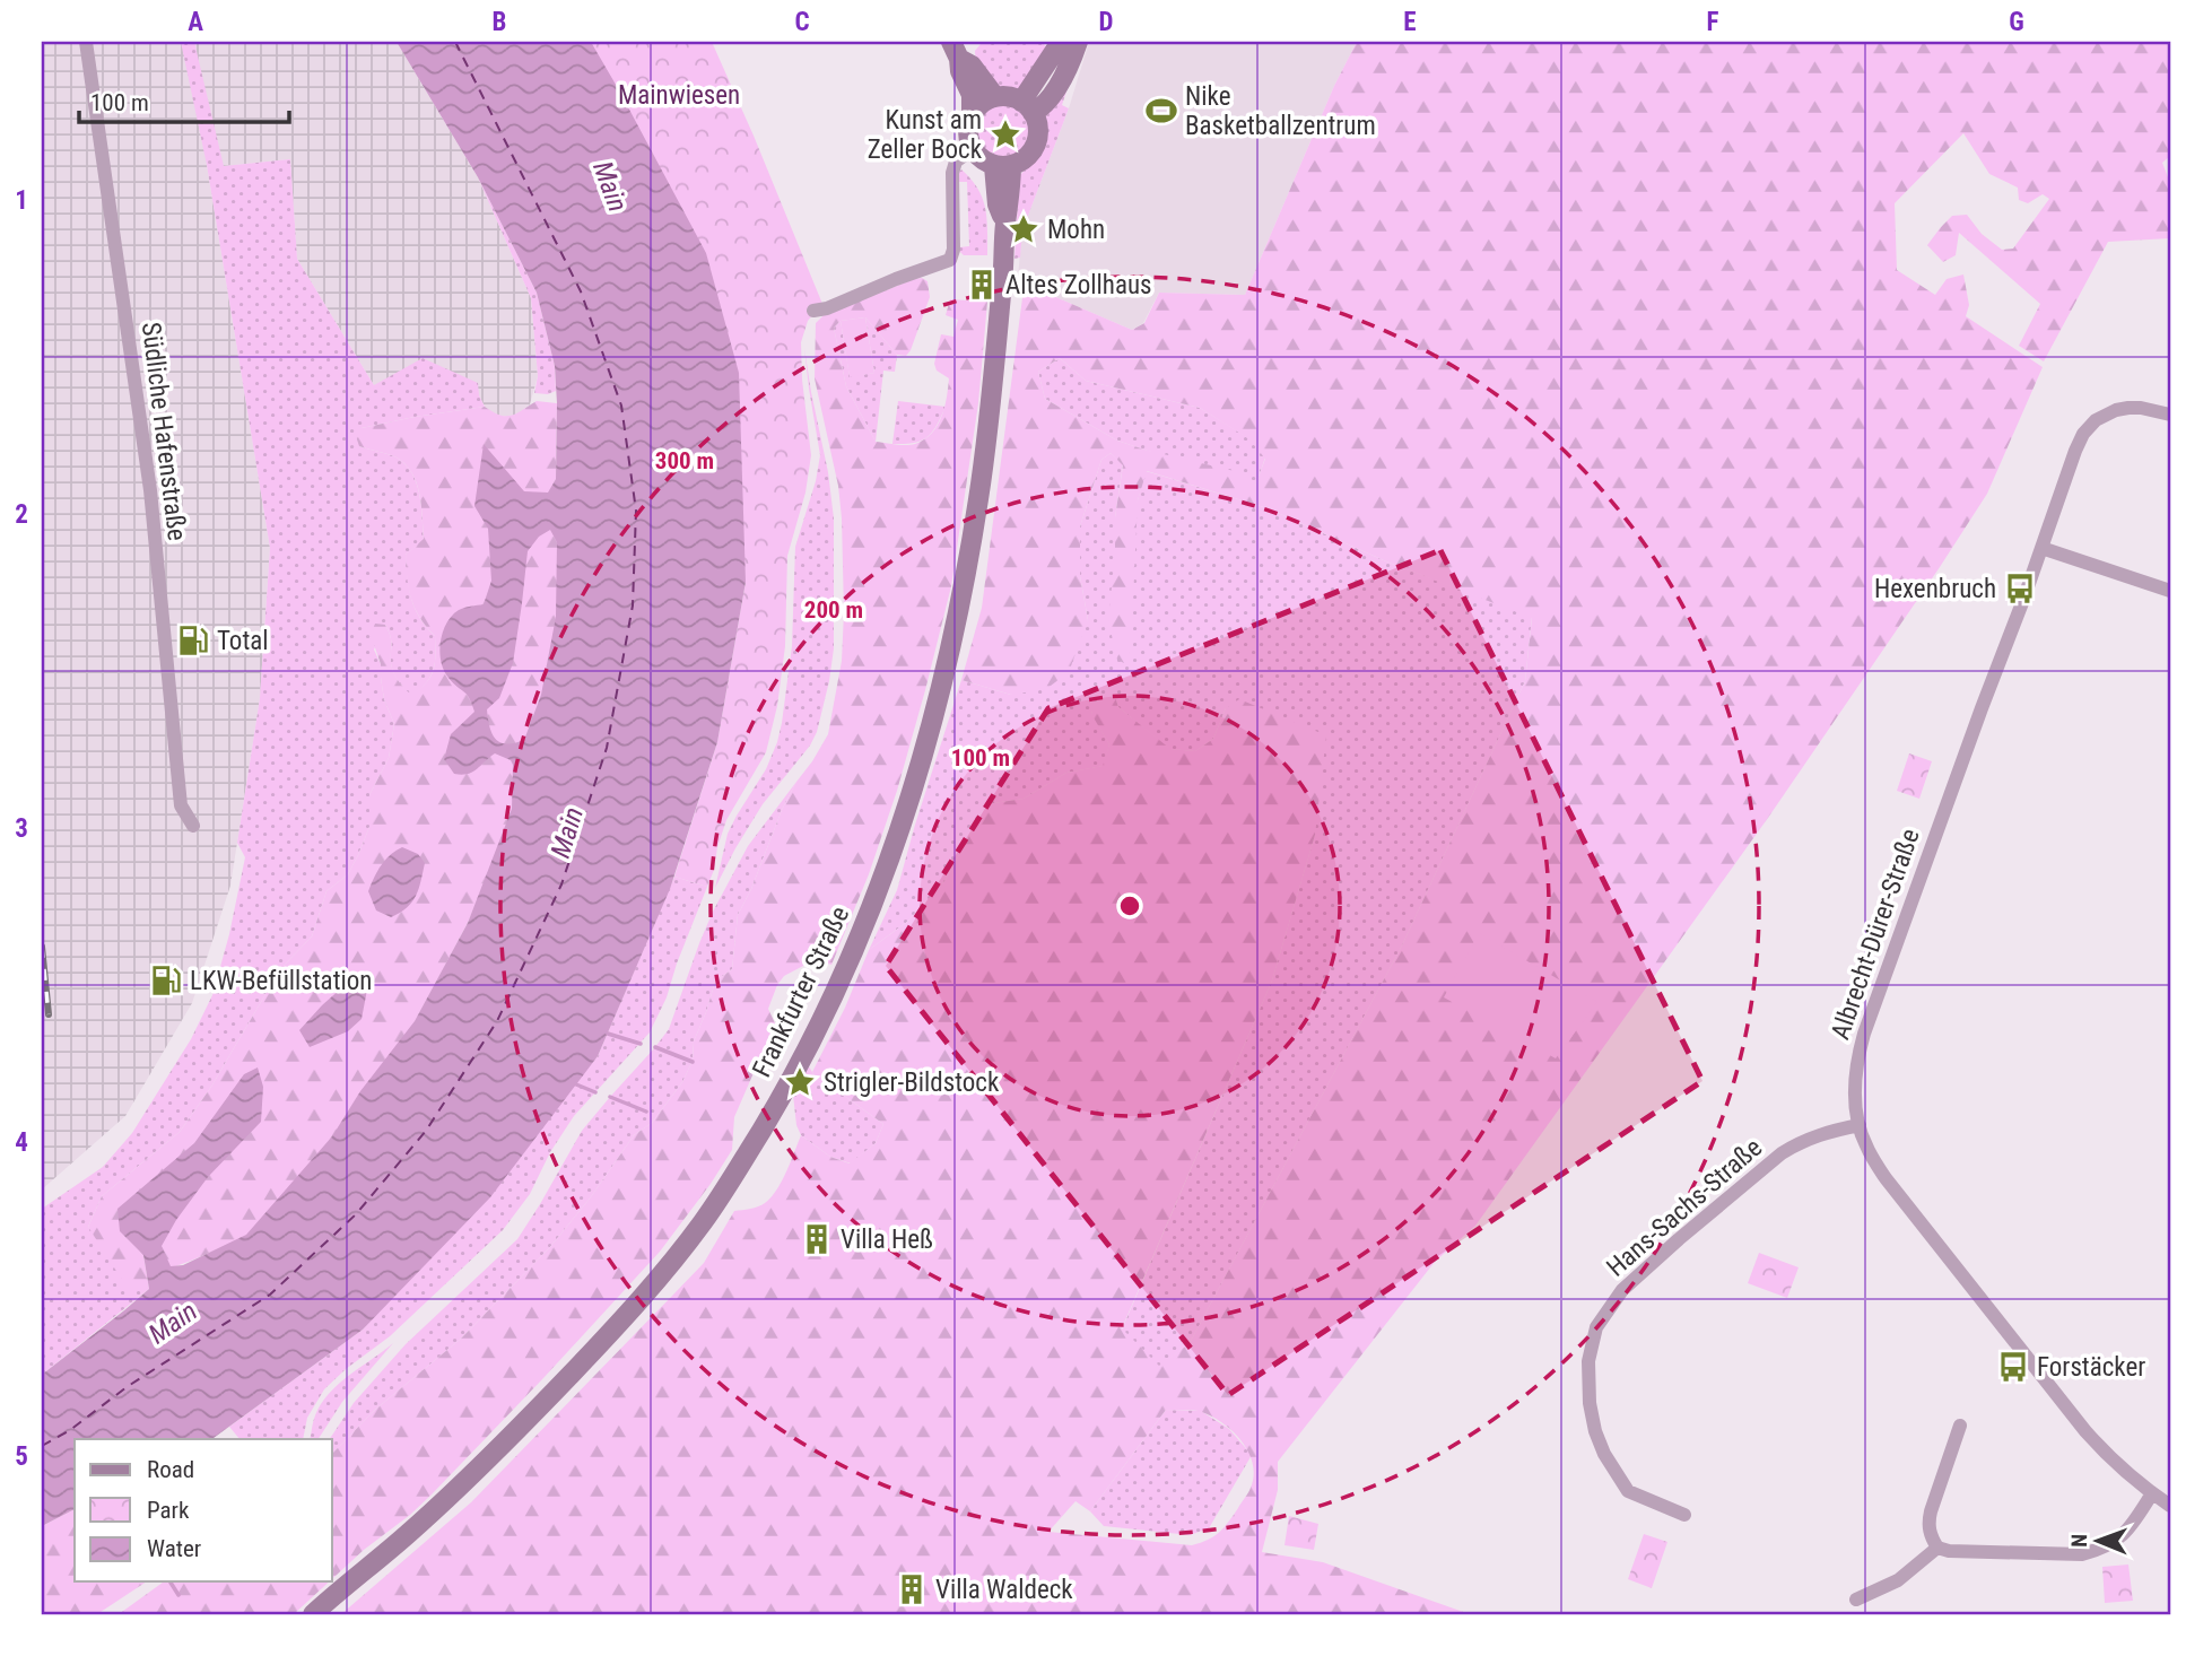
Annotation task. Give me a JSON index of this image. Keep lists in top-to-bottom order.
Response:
{
  "streets": {
    "main road": ["Frankfurter Straße"],
    "street": ["Südliche Hafenstraße", "Albrecht-Dürer-Straße", "Hans-Sachs-Straße"]
  },
  "crossings": [
    ["Albrecht-Dürer-Straße", "Hans-Sachs-Straße"]
  ],
  "water": ["Main"],
  "parks": ["Mainwiesen"],
  "places": {
    "sports": ["Nike Basketballzentrum"],
    "place": ["Kunst am Zeller Bock", "Mohn", "Strigler-Bildstock"],
    "building": ["Altes Zollhaus", "Villa Heß", "Villa Waldeck"],
    "bus stop": ["Hexenbruch", "Forstäcker"],
    "fuel station": ["Total", "LKW-Befüllstation"]
  },
  "legend": ["Road", "Park", "Water"],
  "scale_bar": "100 m",
  "north": "left",
  "grid": {
    "columns": [
      "A",
      "B",
      "C",
      "D",
      "E",
      "F",
      "G"
    ],
    "rows": [
      "1",
      "2",
      "3",
      "4",
      "5"
    ]
  },
  "rings": ["300 m", "200 m", "100 m"]
}
